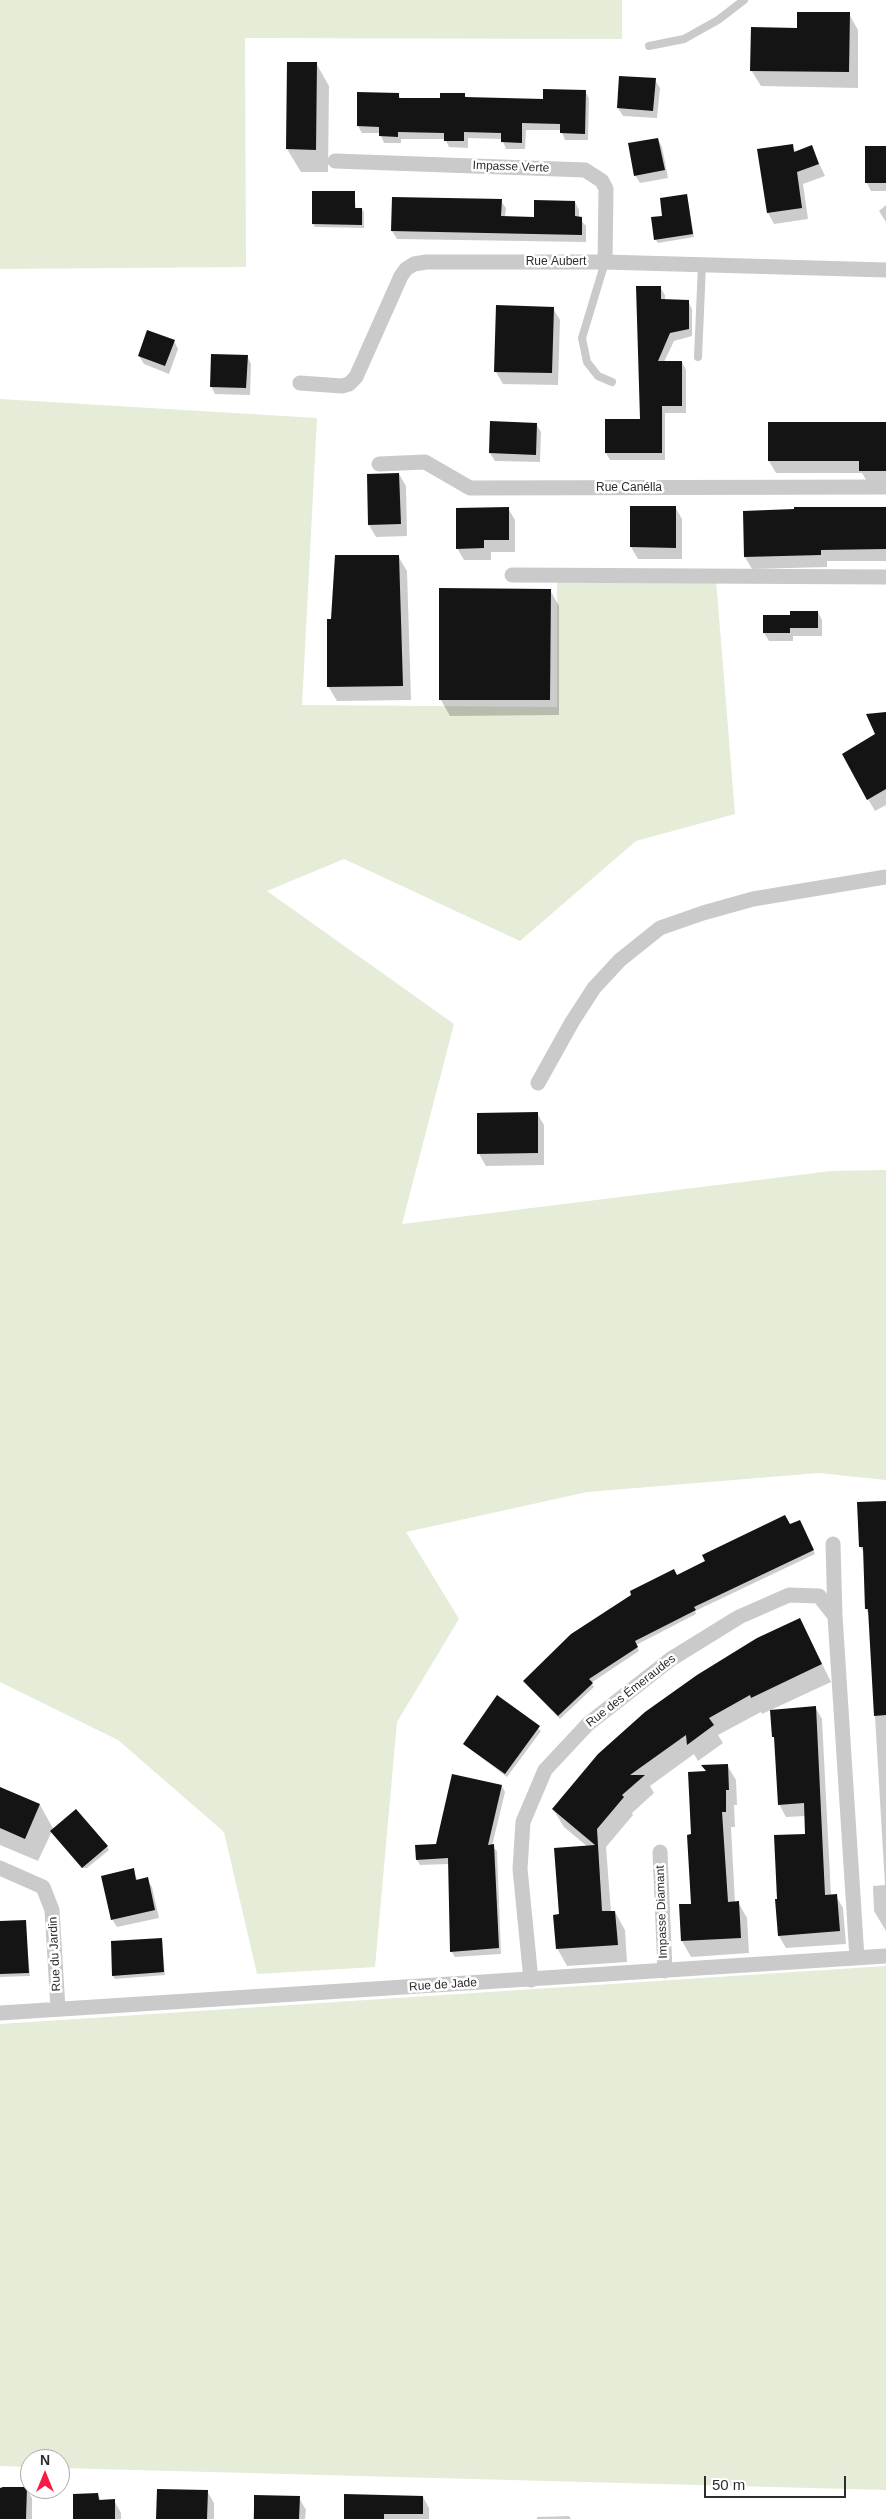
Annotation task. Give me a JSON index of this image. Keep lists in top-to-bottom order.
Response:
{
  "streets": {
    "street": [
      "Impasse Verte",
      "Rue Aubert",
      "Rue Canélla",
      "Rue des Émeraudes",
      "Impasse Diamant",
      "Rue du Jardin",
      "Rue de Jade"
    ]
  },
  "crossings": [
    ["Impasse Verte", "Rue Aubert"],
    ["Rue des Émeraudes", "Rue de Jade"],
    ["Impasse Diamant", "Rue de Jade"],
    ["Rue du Jardin", "Rue de Jade"]
  ],
  "scale_bar": "50 m",
  "north": "top"
}
